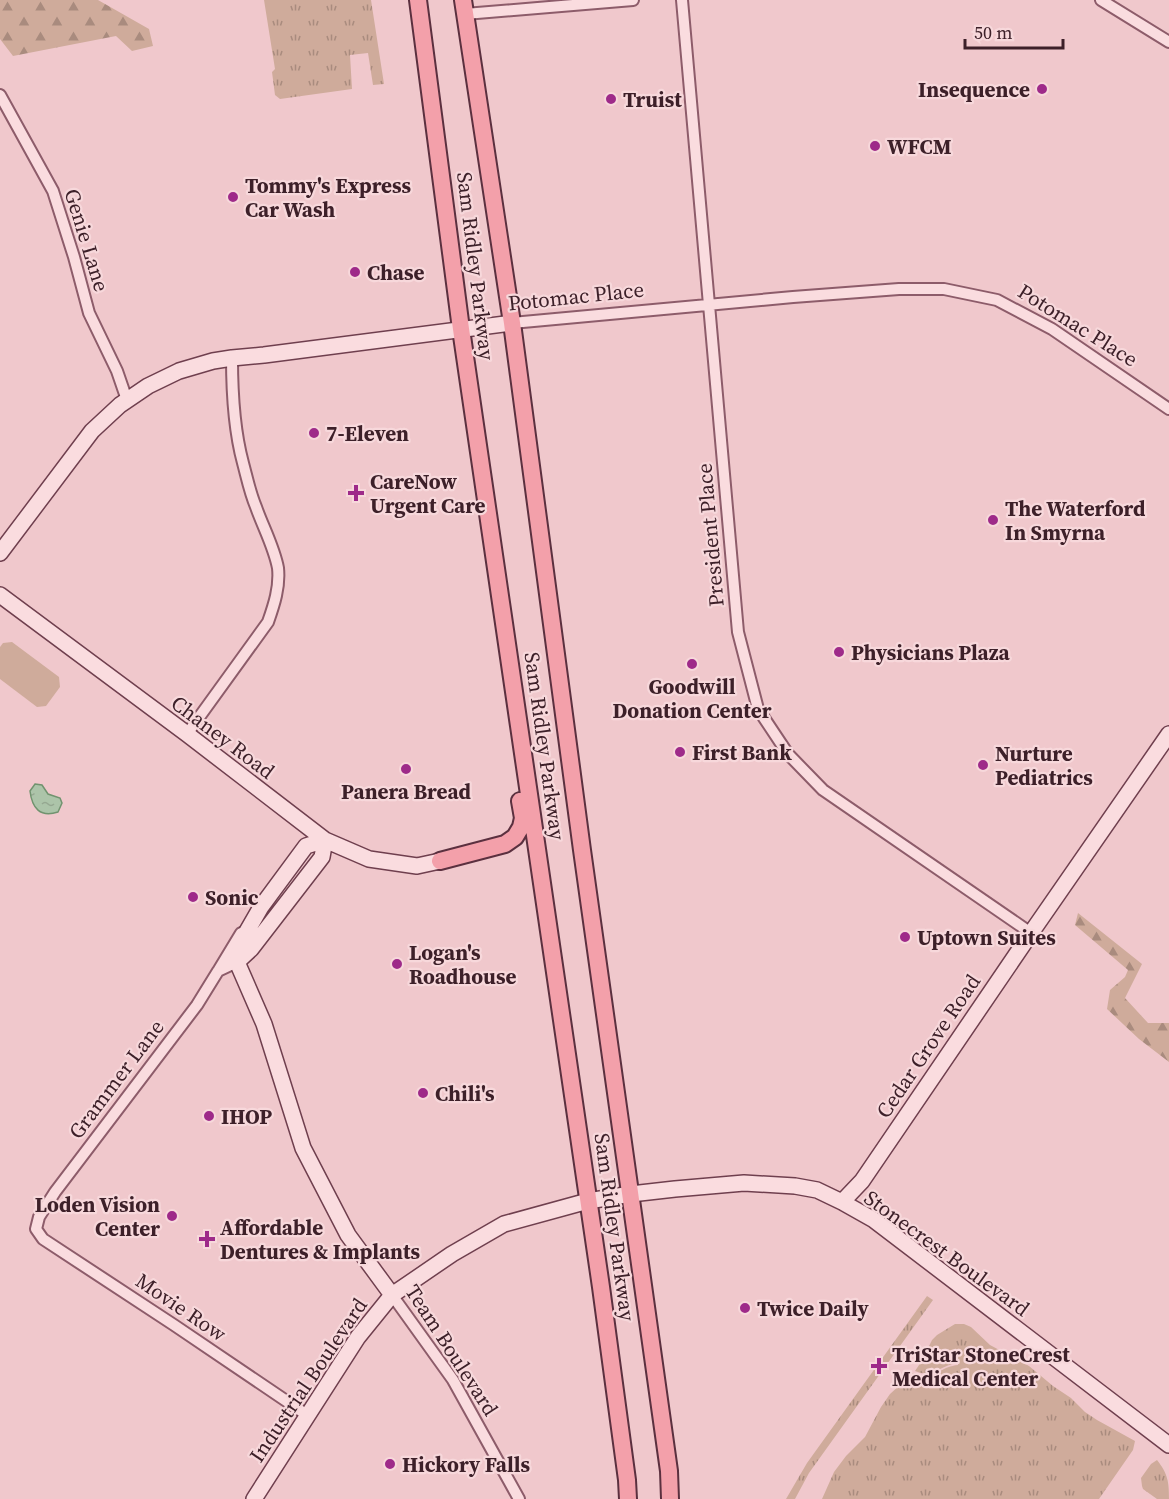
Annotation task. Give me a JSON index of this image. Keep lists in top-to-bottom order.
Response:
{
  "streets": {
    "main road": ["Sam Ridley Parkway"],
    "street": [
      "Genie Lane",
      "Potomac Place",
      "President Place",
      "Chaney Road",
      "Cedar Grove Road",
      "Grammer Lane",
      "Stonecrest Boulevard",
      "Movie Row",
      "Team Boulevard",
      "Industrial Boulevard"
    ]
  },
  "crossings": [
    ["Genie Lane", "Potomac Place"],
    ["Sam Ridley Parkway", "Potomac Place"],
    ["Sam Ridley Parkway", "Stonecrest Boulevard"],
    ["Sam Ridley Parkway", "Industrial Boulevard"],
    ["Potomac Place", "President Place"],
    ["President Place", "Cedar Grove Road"],
    ["Cedar Grove Road", "Stonecrest Boulevard"],
    ["Grammer Lane", "Movie Row"],
    ["Stonecrest Boulevard", "Industrial Boulevard"],
    ["Movie Row", "Industrial Boulevard"],
    ["Team Boulevard", "Industrial Boulevard"]
  ],
  "places": {
    "other": [
      "Insequence",
      "Truist",
      "WFCM",
      "Tommy's Express Car Wash",
      "Chase",
      "7-Eleven",
      "The Waterford In Smyrna",
      "Physicians Plaza",
      "Goodwill Donation Center",
      "First Bank",
      "Nurture Pediatrics",
      "Panera Bread",
      "Sonic",
      "Uptown Suites",
      "Logan's Roadhouse",
      "Chili's",
      "IHOP",
      "Loden Vision Center",
      "Twice Daily",
      "Hickory Falls"
    ],
    "health": ["CareNow Urgent Care", "Affordable Dentures & Implants", "TriStar StoneCrest Medical Center"]
  },
  "scale_bar": "50 m"
}
